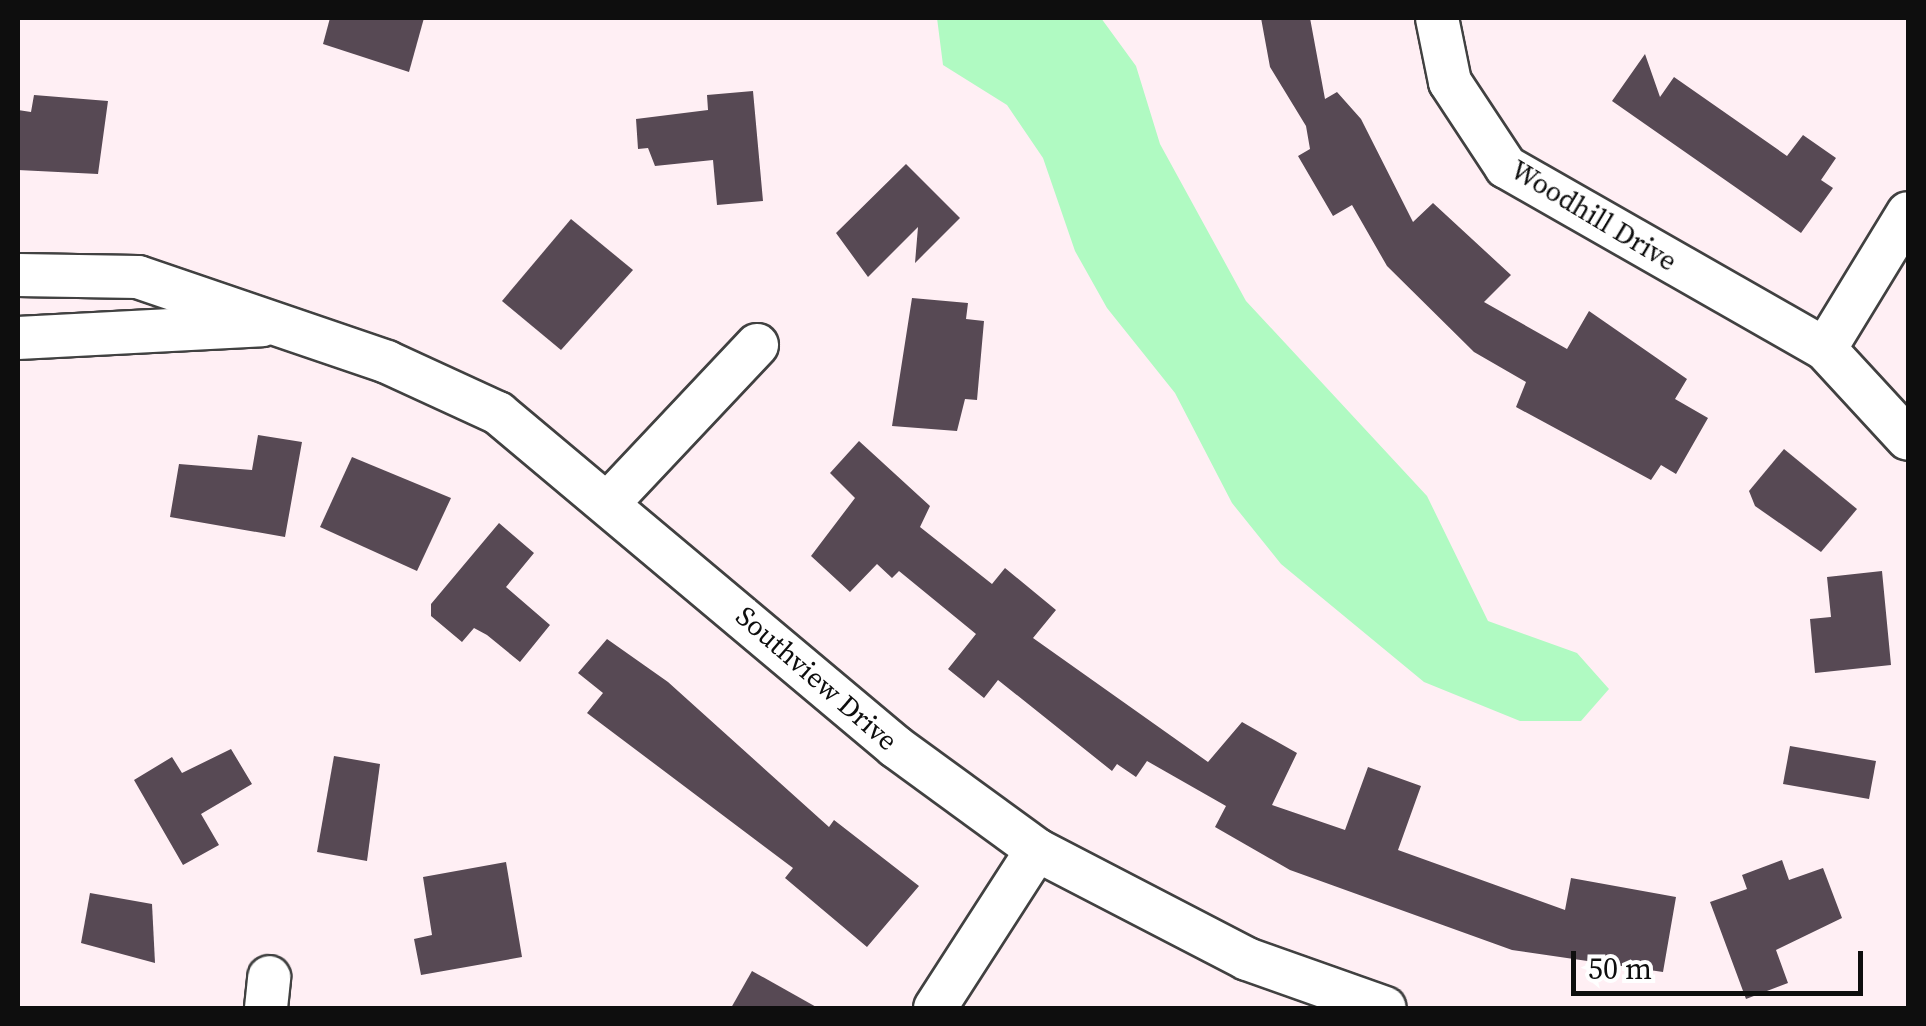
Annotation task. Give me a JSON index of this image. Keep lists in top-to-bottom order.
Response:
{
  "streets": {
    "street": ["Woodhill Drive", "Southview Drive"]
  },
  "scale_bar": "50 m"
}
